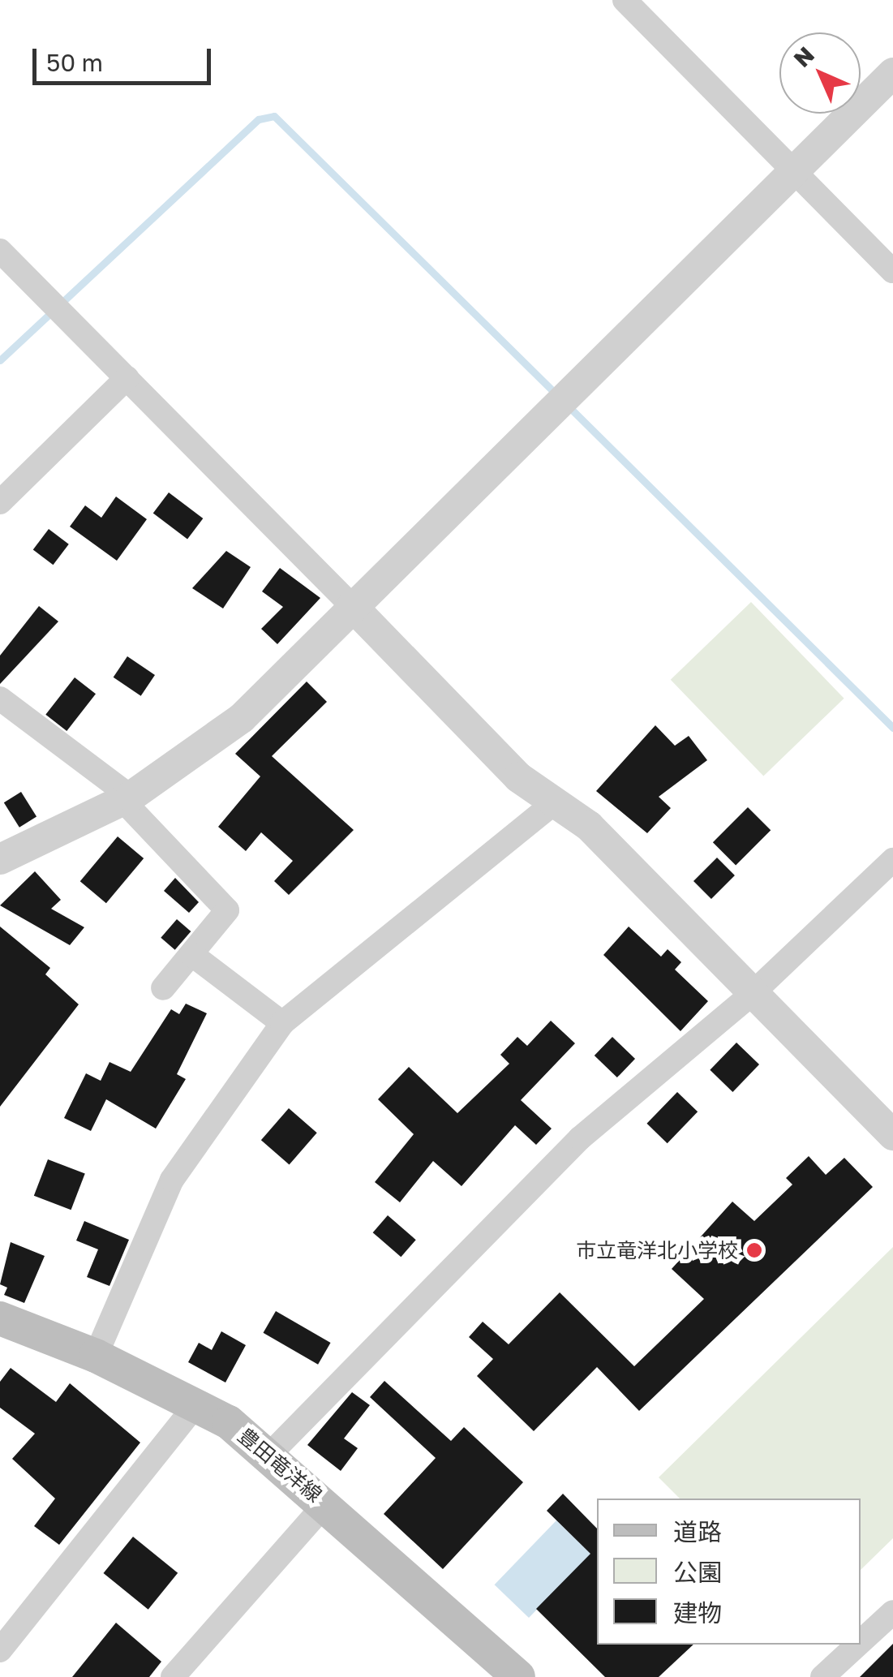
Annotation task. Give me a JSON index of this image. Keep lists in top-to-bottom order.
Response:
{
  "streets": {
    "main road": ["豊田竜洋線"]
  },
  "places": ["市立竜洋北小学校"],
  "legend": ["道路", "公園", "建物"],
  "scale_bar": "50 m",
  "north": "top left"
}
